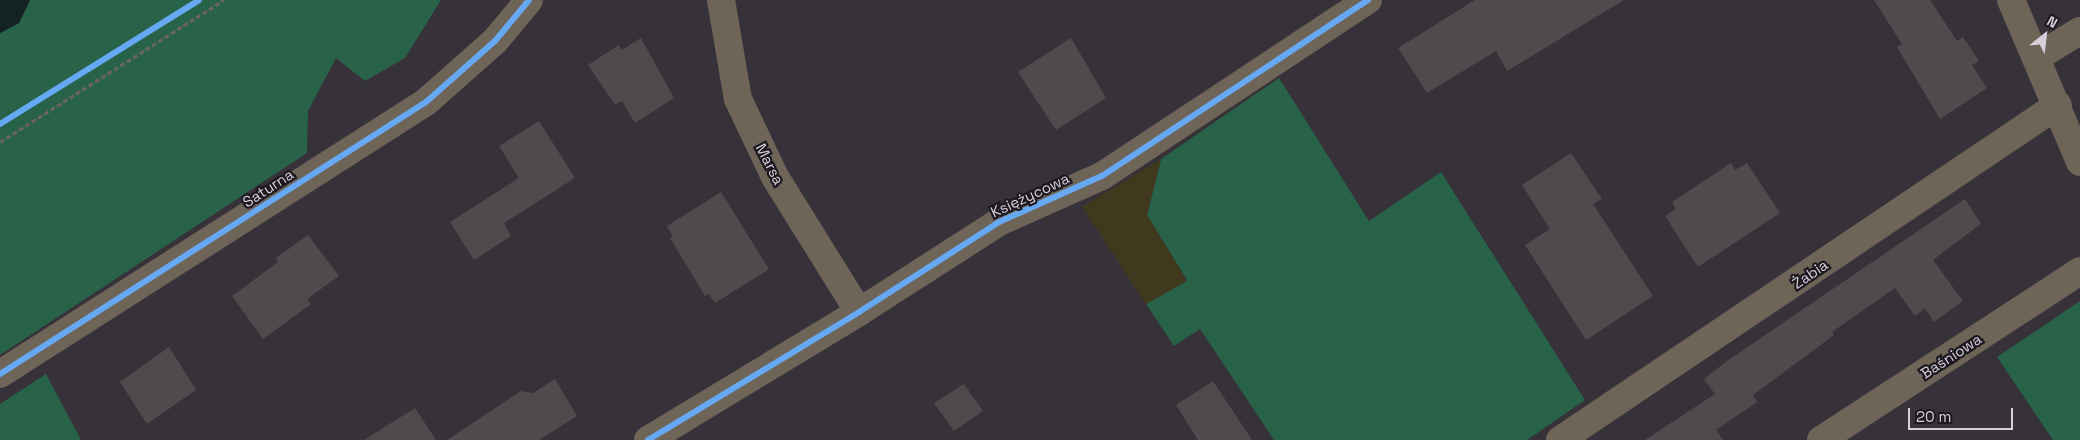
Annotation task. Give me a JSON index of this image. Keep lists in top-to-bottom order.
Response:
{
  "streets": {
    "street": [
      "Marsa",
      "Saturna",
      "Księżycowa",
      "Żabia",
      "Baśniowa"
    ]
  },
  "crossings": [
    ["Marsa", "Księżycowa"]
  ],
  "scale_bar": "20 m",
  "north": "top right"
}
